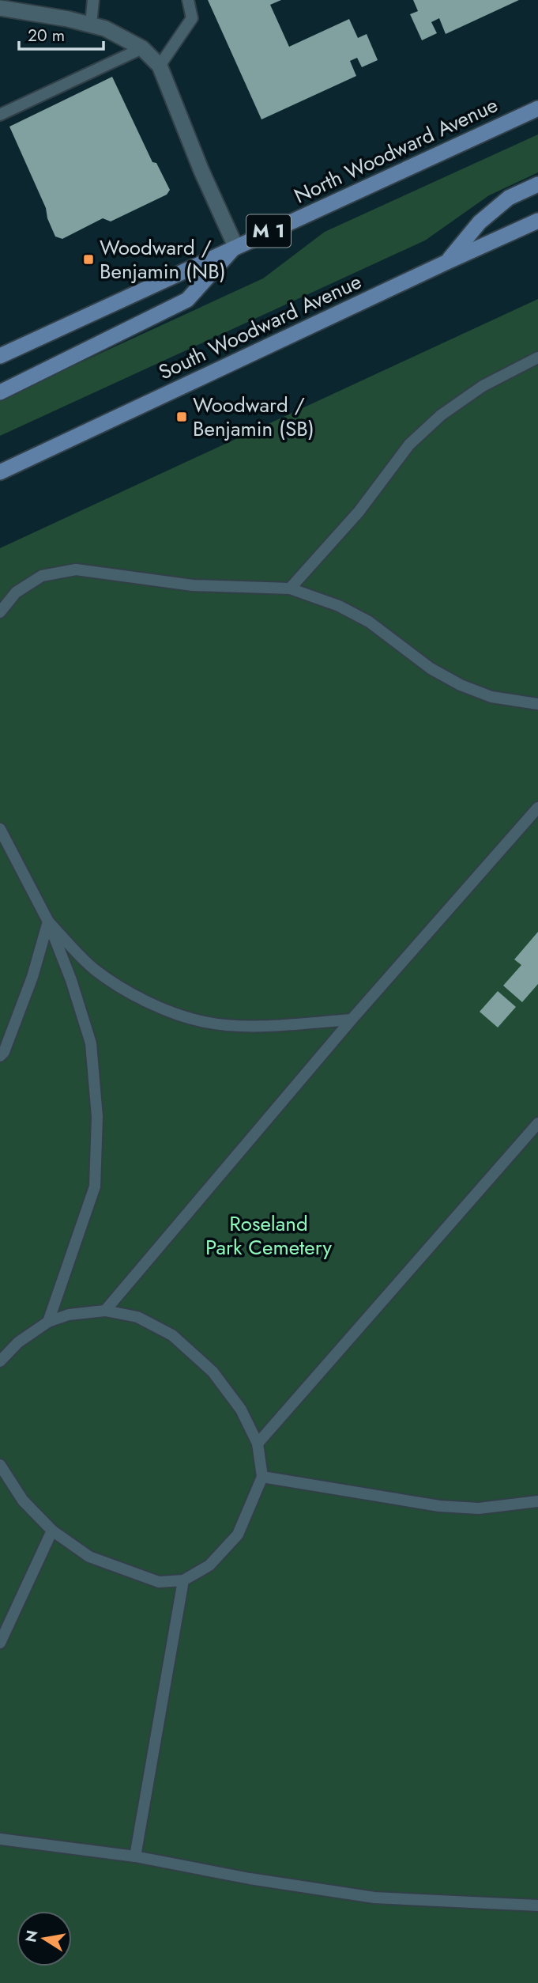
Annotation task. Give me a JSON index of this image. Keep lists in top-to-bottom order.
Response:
{
  "streets": {
    "main road": ["North Woodward Avenue", "M 1", "South Woodward Avenue"]
  },
  "parks": ["Roseland Park Cemetery"],
  "places": {
    "transit": ["Woodward / Benjamin (NB)", "Woodward / Benjamin (SB)"]
  },
  "scale_bar": "20 m",
  "north": "left"
}
